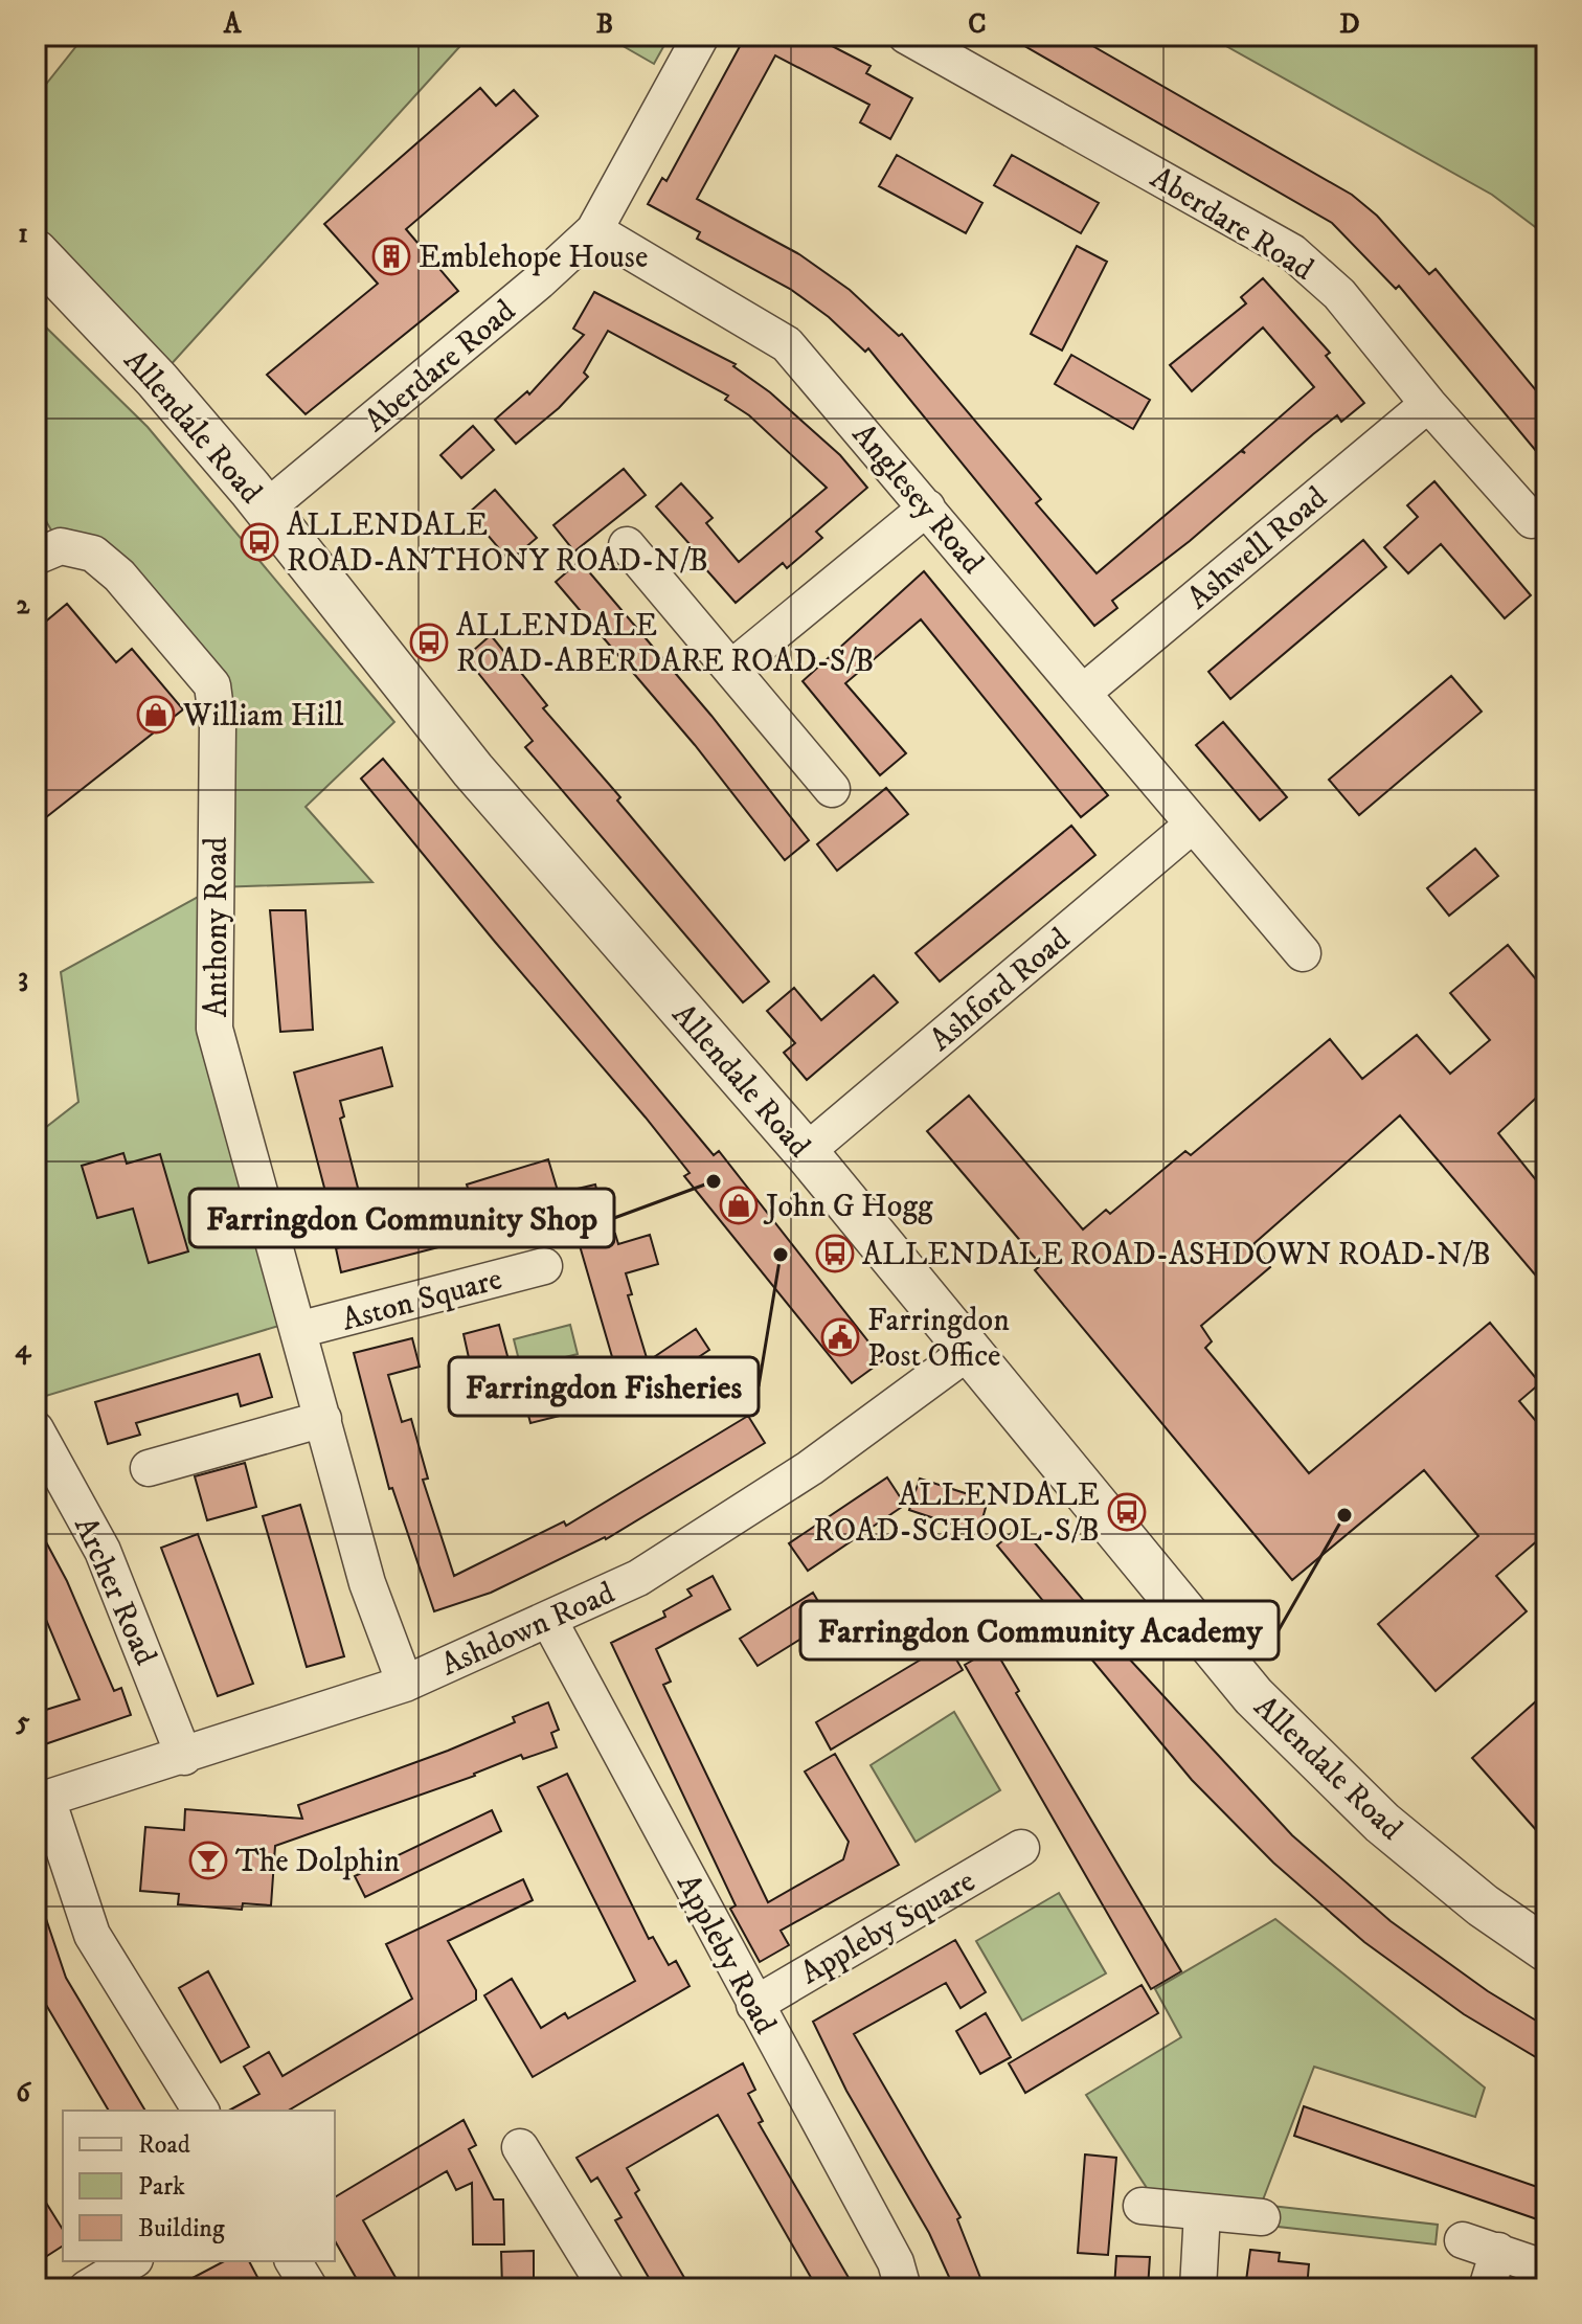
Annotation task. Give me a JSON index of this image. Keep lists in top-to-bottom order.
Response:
{
  "streets": {
    "street": [
      "Aberdare Road",
      "Allendale Road",
      "Anglesey Road",
      "Ashwell Road",
      "Anthony Road",
      "Ashford Road",
      "Aston Square",
      "Archer Road",
      "Ashdown Road",
      "Appleby Square",
      "Appleby Road"
    ]
  },
  "crossings": [
    ["Aberdare Road", "Allendale Road"],
    ["Aberdare Road", "Anglesey Road"],
    ["Aberdare Road", "Ashwell Road"],
    ["Allendale Road", "Ashford Road"],
    ["Allendale Road", "Ashdown Road"],
    ["Anglesey Road", "Ashwell Road"],
    ["Anglesey Road", "Ashford Road"],
    ["Anthony Road", "Aston Square"],
    ["Anthony Road", "Ashdown Road"],
    ["Archer Road", "Ashdown Road"],
    ["Ashdown Road", "Appleby Road"],
    ["Appleby Square", "Appleby Road"]
  ],
  "places": {
    "building": ["Emblehope House"],
    "bus stop": [
      "ALLENDALE ROAD-ANTHONY ROAD-N/B",
      "ALLENDALE ROAD-ABERDARE ROAD-S/B",
      "ALLENDALE ROAD-ASHDOWN ROAD-N/B",
      "ALLENDALE ROAD-SCHOOL-S/B"
    ],
    "shop": ["William Hill", "John G Hogg"],
    "other": ["Farringdon Community Shop", "Farringdon Fisheries", "Farringdon Community Academy"],
    "public building": ["Farringdon Post Office"],
    "bar": ["The Dolphin"]
  },
  "legend": ["Road", "Park", "Building"],
  "grid": {
    "columns": [
      "A",
      "B",
      "C",
      "D"
    ],
    "rows": [
      "1",
      "2",
      "3",
      "4",
      "5",
      "6"
    ]
  }
}
